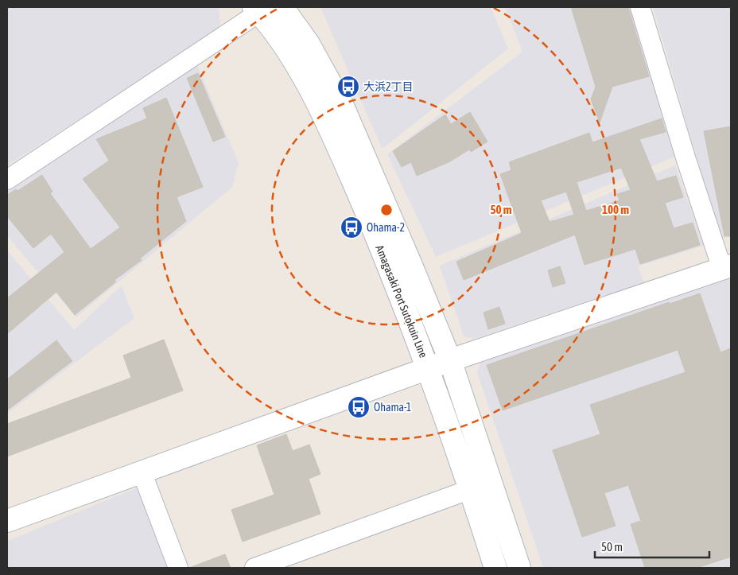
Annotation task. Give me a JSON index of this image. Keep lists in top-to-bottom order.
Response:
{
  "streets": {
    "main road": ["Amagasaki Port Sutokuin Line"]
  },
  "places": {
    "bus stop": ["大浜2丁目", "Ohama-2", "Ohama-1"]
  },
  "scale_bar": "50 m",
  "rings": ["50 m", "100 m"]
}
